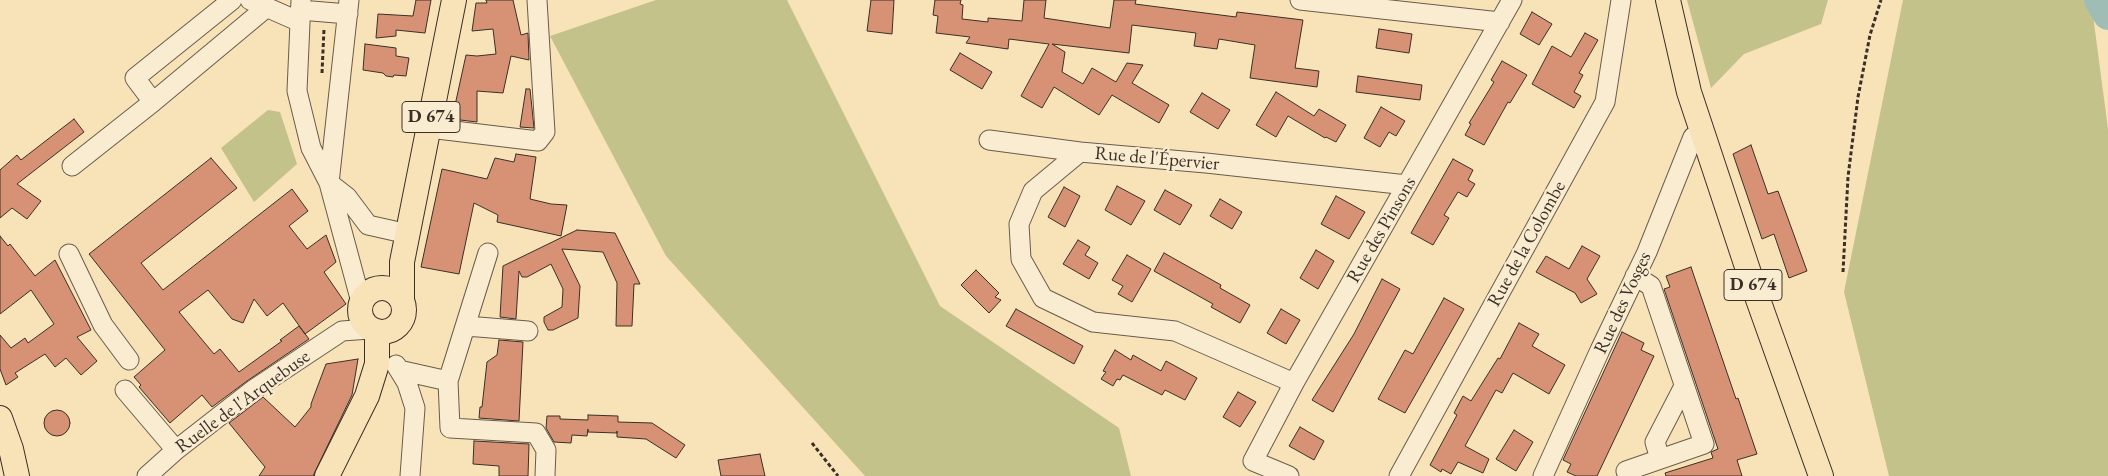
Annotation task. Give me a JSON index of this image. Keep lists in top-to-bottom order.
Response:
{
  "streets": {
    "main road": ["D 674"],
    "street": [
      "Rue de l'Épervier",
      "Rue des Pinsons",
      "Rue de la Colombe",
      "Rue des Vosges",
      "Ruelle de l'Arquebuse"
    ]
  },
  "crossings": [
    ["D 674", "Rue des Vosges"],
    ["D 674", "Ruelle de l'Arquebuse"],
    ["Rue de l'Épervier", "Rue des Pinsons"]
  ]
}
